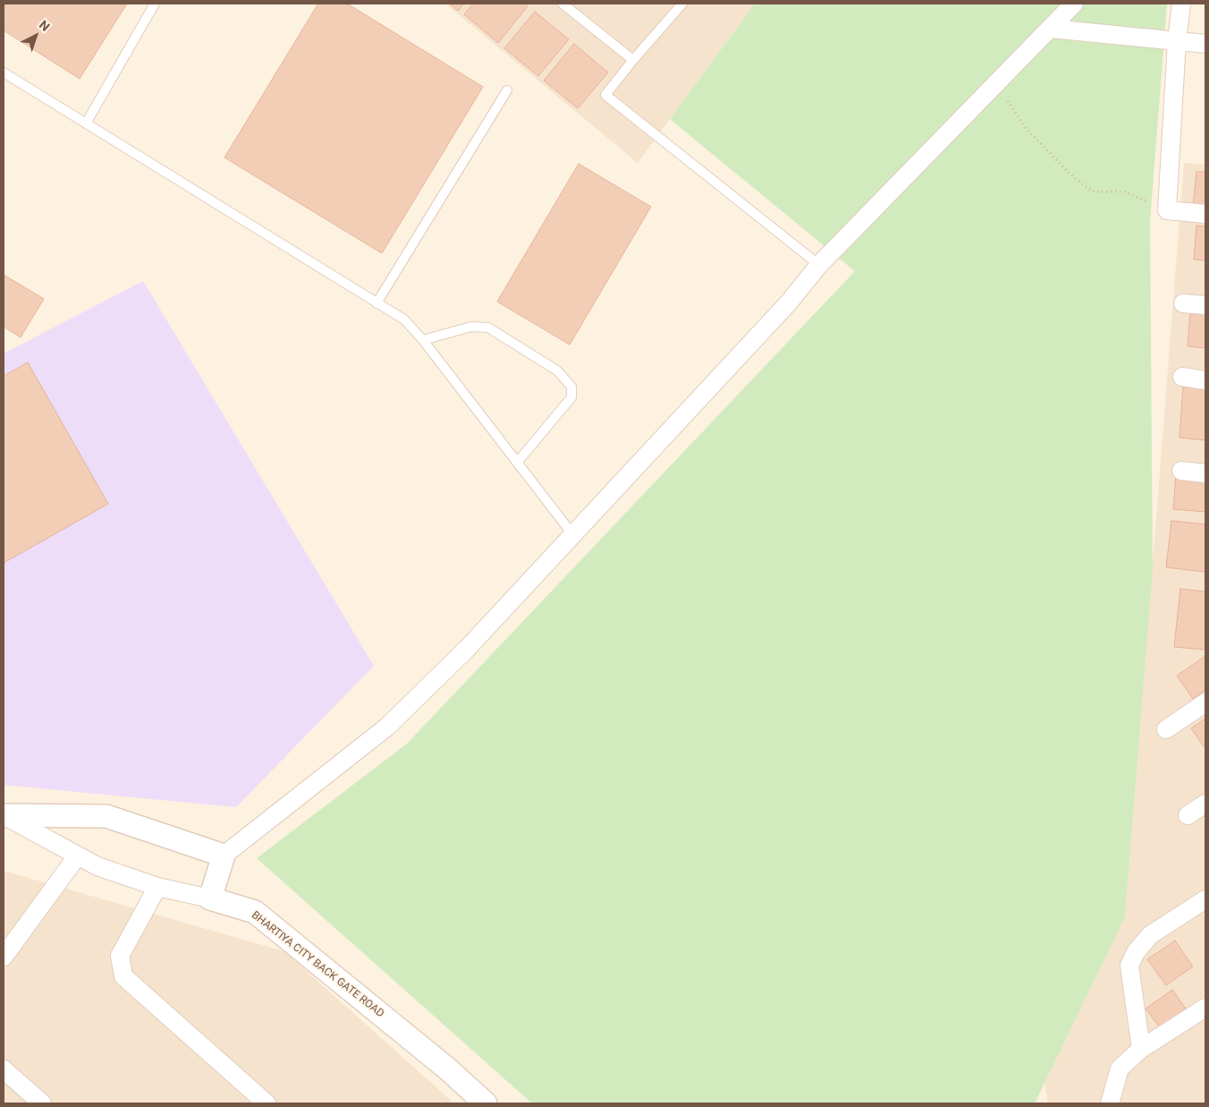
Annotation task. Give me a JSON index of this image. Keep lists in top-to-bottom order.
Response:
{
  "streets": {
    "street": ["BHARTIYA CITY BACK GATE ROAD"]
  },
  "north": "top right"
}
